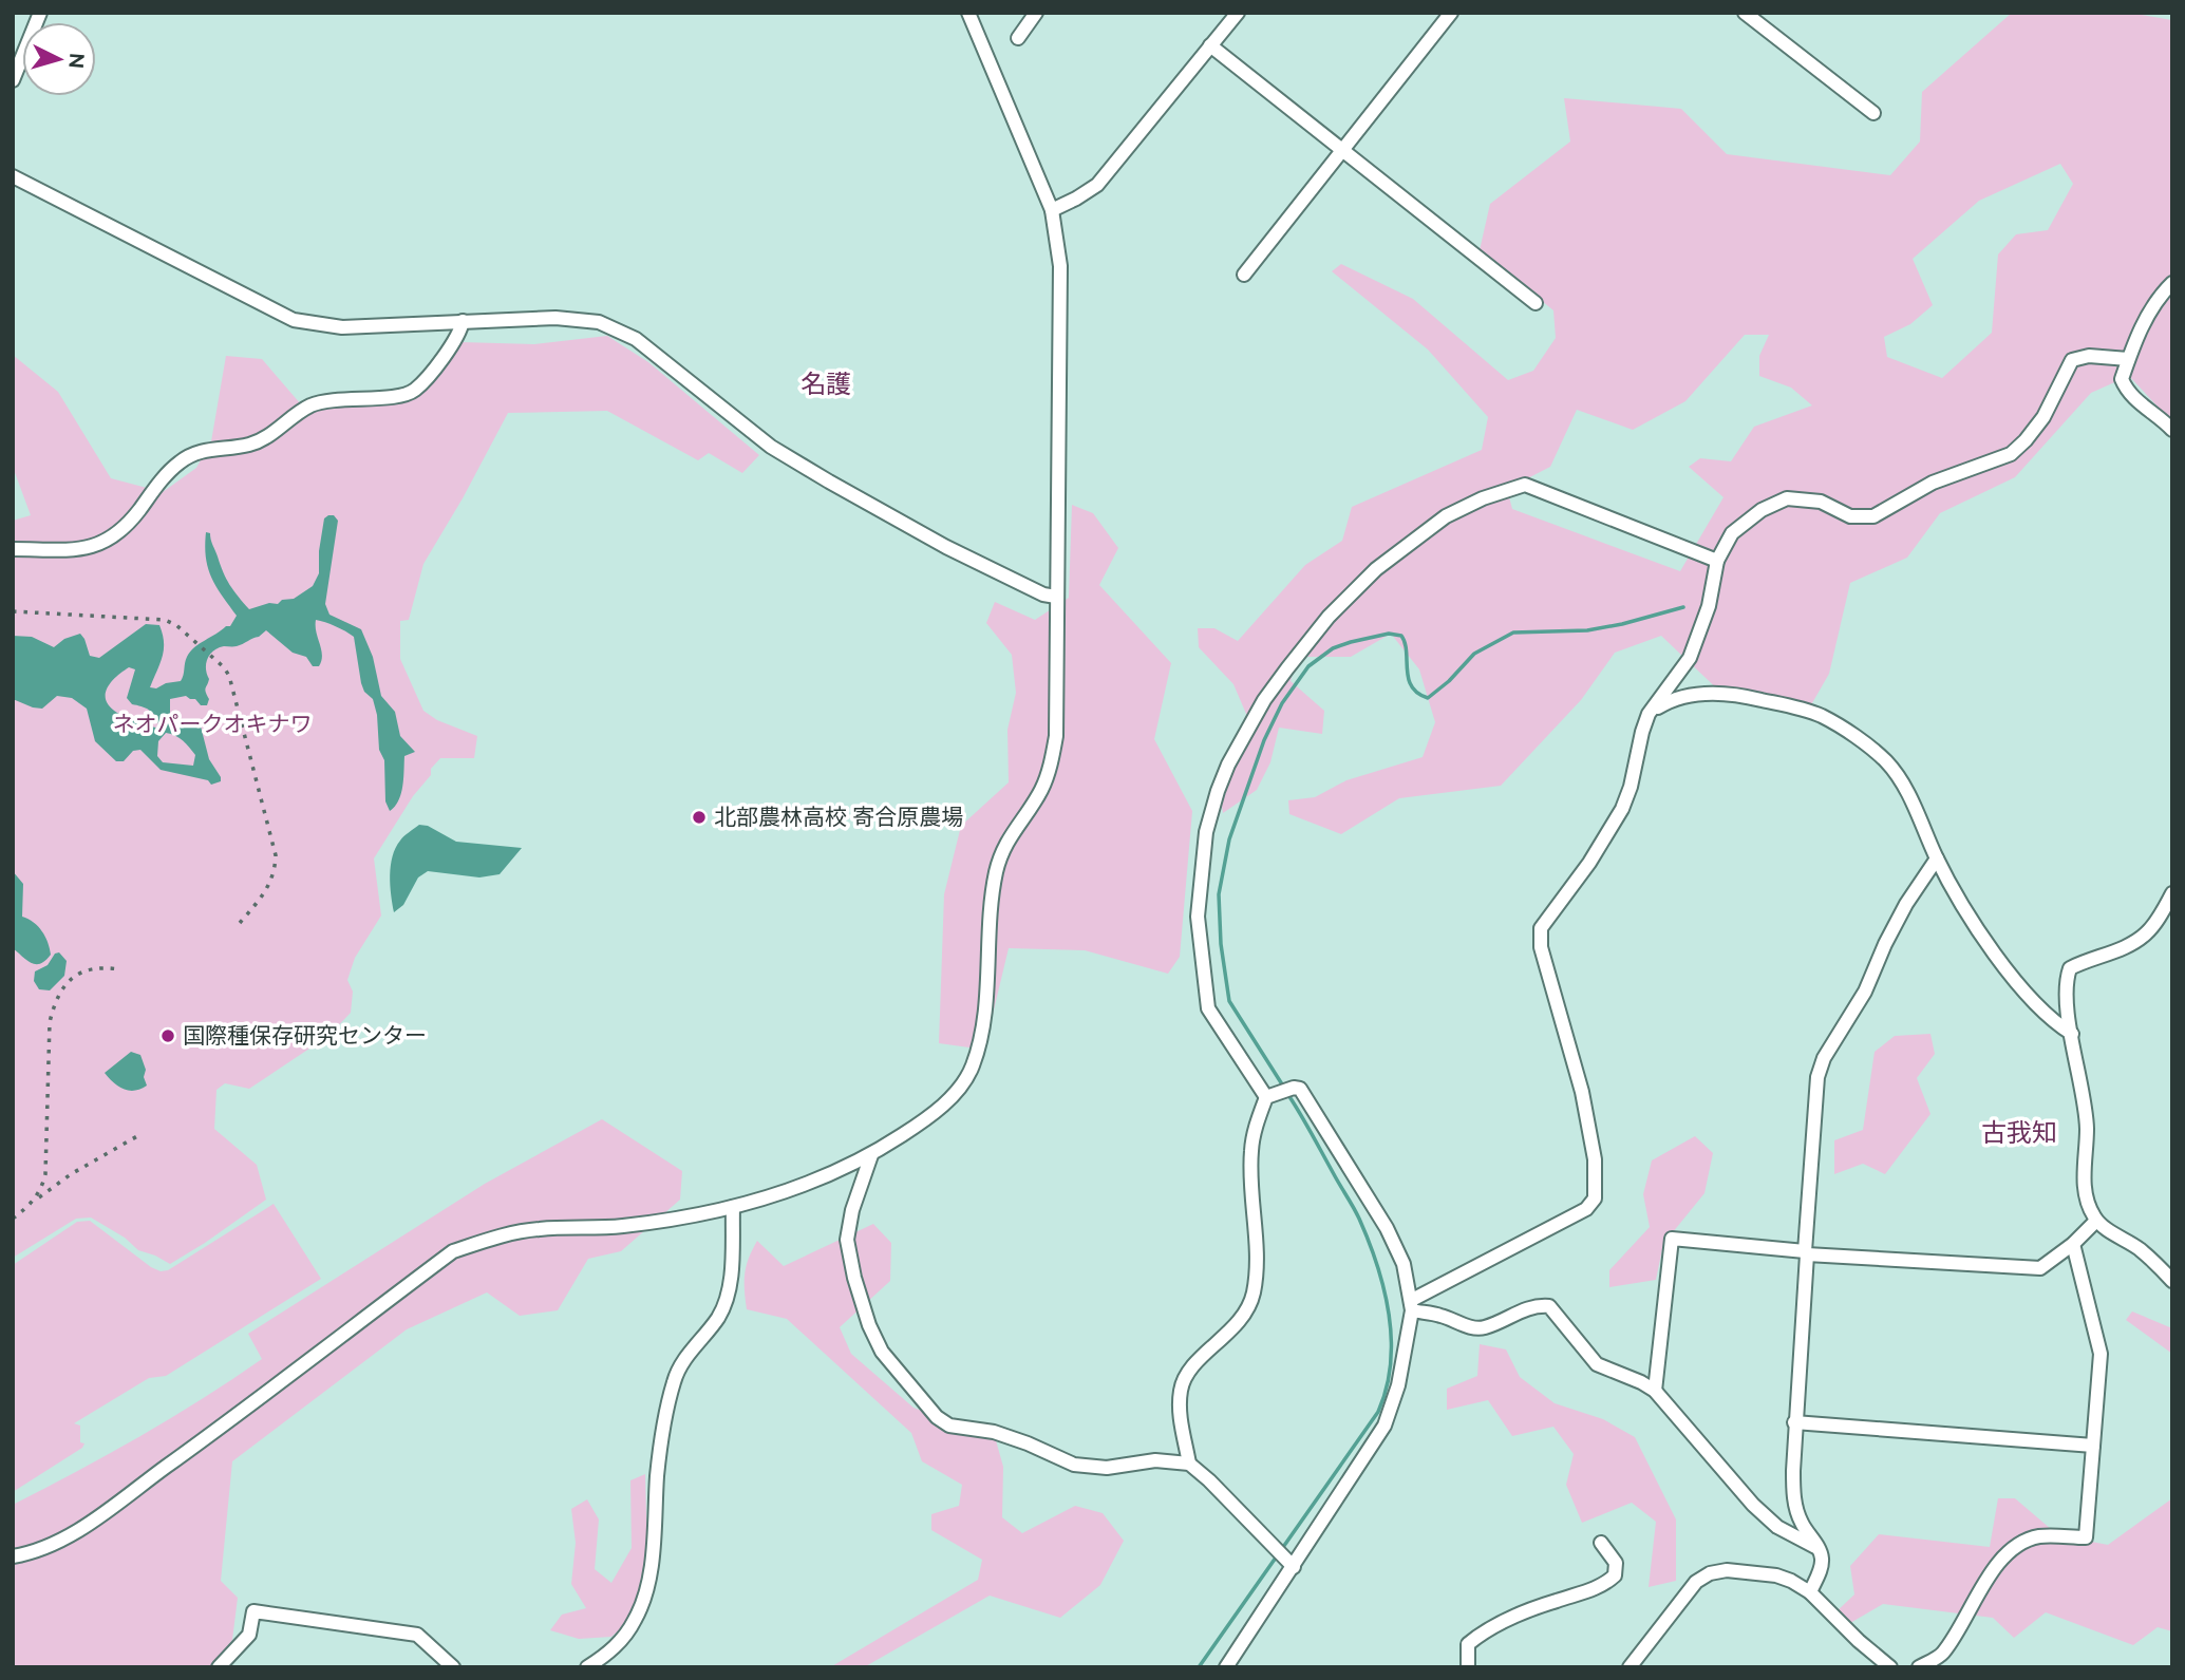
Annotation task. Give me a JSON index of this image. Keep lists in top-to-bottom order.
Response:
{
  "districts": ["名護", "古我知"],
  "parks": ["ネオパークオキナワ"],
  "places": ["北部農林高校 寄合原農場", "国際種保存研究センター"],
  "north": "right"
}
